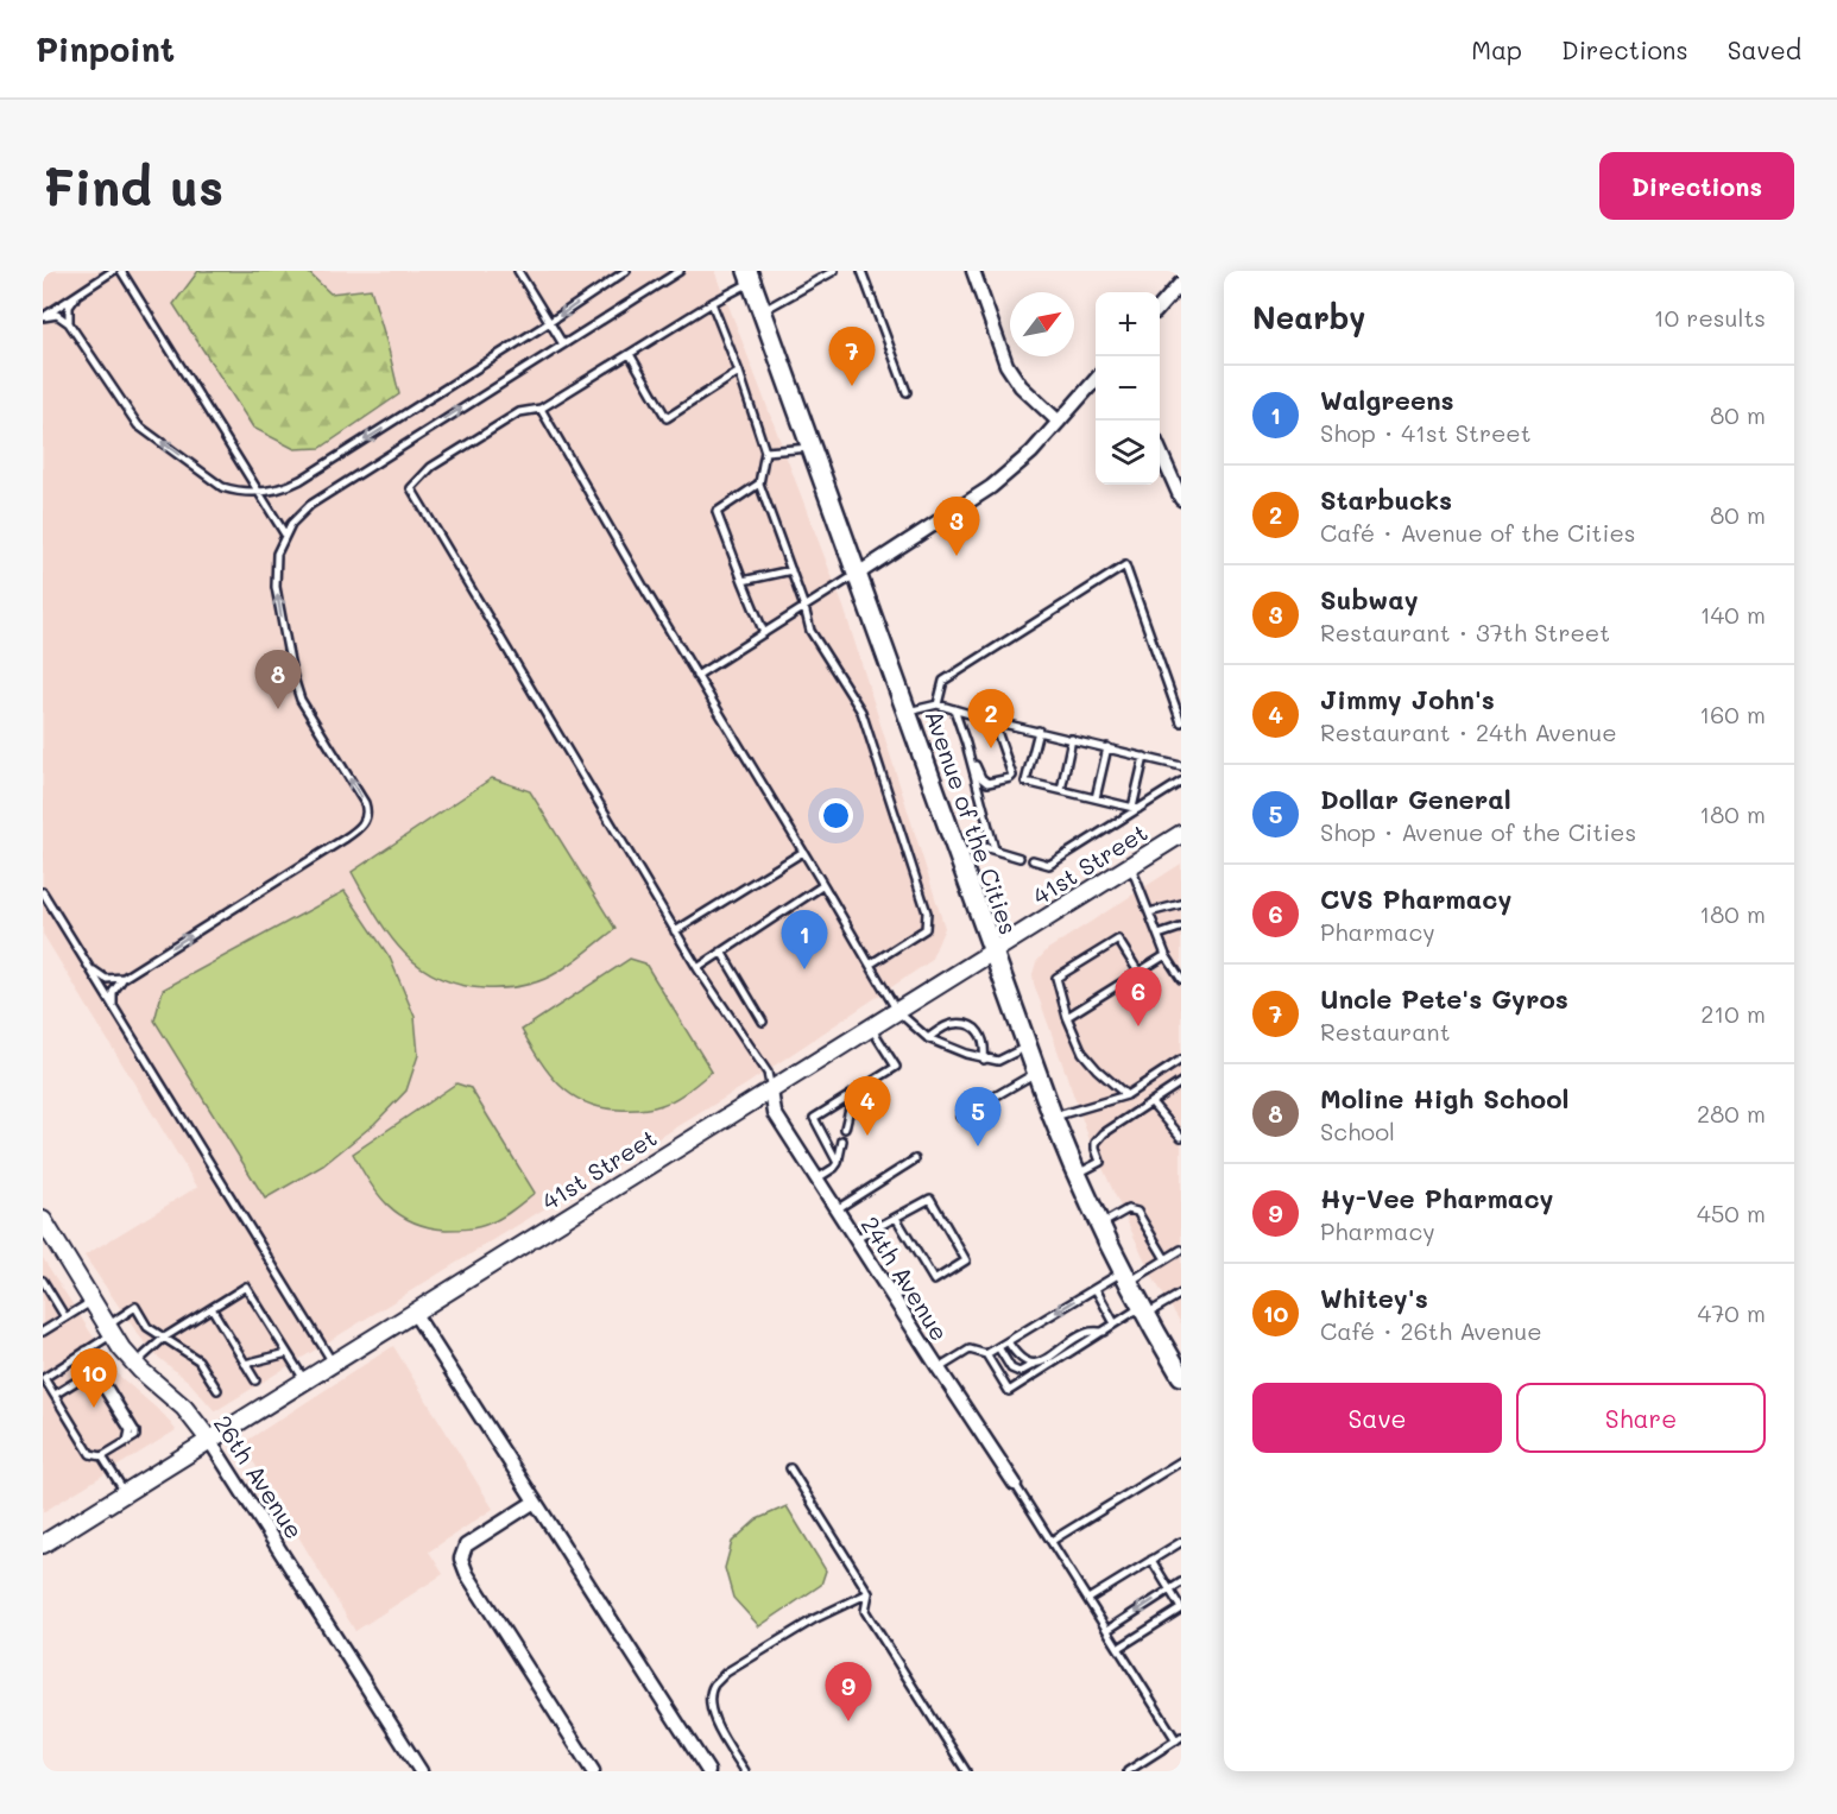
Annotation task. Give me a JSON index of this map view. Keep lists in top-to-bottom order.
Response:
{
  "streets": {
    "main road": ["Avenue of the Cities"],
    "street": ["41st Street", "24th Avenue", "26th Avenue"]
  },
  "crossings": [
    ["Avenue of the Cities", "41st Street"],
    ["41st Street", "24th Avenue"],
    ["41st Street", "26th Avenue"]
  ],
  "north": "top right",
  "page": {
    "header": "Pinpoint",
    "nav": ["Map", "Directions", "Saved"],
    "buttons": [
      "Directions",
      ["Save", "Share"]
    ],
    "title": "Find us",
    "heading": ["Nearby", "10 results"],
    "map_buttons": ["+", "−"],
    "pins": [
      "7",
      "3",
      "8",
      "2",
      "1",
      "6",
      "4",
      "5",
      "10",
      "9"
    ],
    "list": [
      {
        "mark": "1",
        "name": "Walgreens",
        "note": "Shop · 41st Street",
        "value": "80 m"
      },
      {
        "mark": "2",
        "name": "Starbucks",
        "note": "Café · Avenue of the Cities",
        "value": "80 m"
      },
      {
        "mark": "3",
        "name": "Subway",
        "note": "Restaurant · 37th Street",
        "value": "140 m"
      },
      {
        "mark": "4",
        "name": "Jimmy John's",
        "note": "Restaurant · 24th Avenue",
        "value": "160 m"
      },
      {
        "mark": "5",
        "name": "Dollar General",
        "note": "Shop · Avenue of the Cities",
        "value": "180 m"
      },
      {
        "mark": "6",
        "name": "CVS Pharmacy",
        "note": "Pharmacy",
        "value": "180 m"
      },
      {
        "mark": "7",
        "name": "Uncle Pete's Gyros",
        "note": "Restaurant",
        "value": "210 m"
      },
      {
        "mark": "8",
        "name": "Moline High School",
        "note": "School",
        "value": "280 m"
      },
      {
        "mark": "9",
        "name": "Hy-Vee Pharmacy",
        "note": "Pharmacy",
        "value": "450 m"
      },
      {
        "mark": "10",
        "name": "Whitey's",
        "note": "Café · 26th Avenue",
        "value": "470 m"
      }
    ]
  }
}
